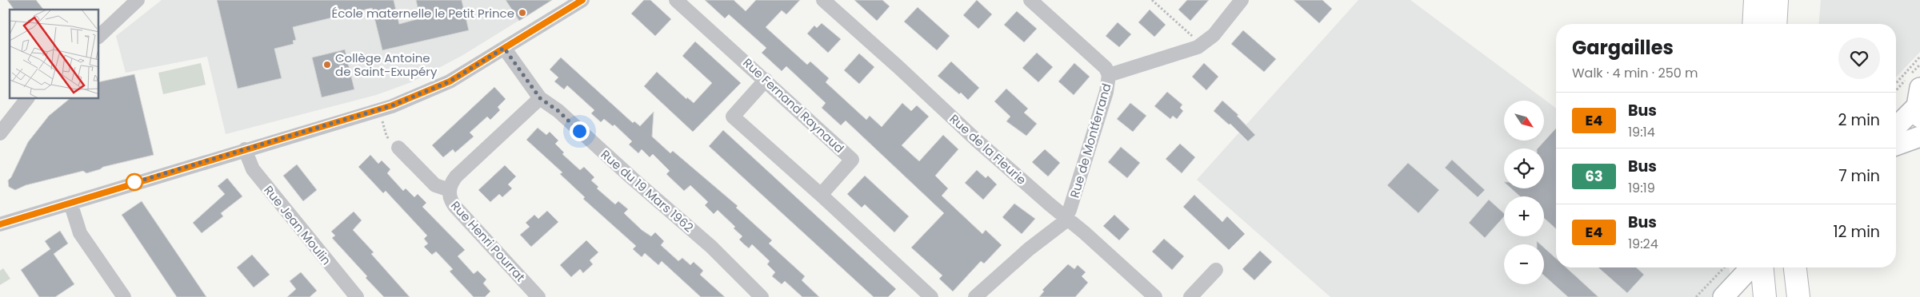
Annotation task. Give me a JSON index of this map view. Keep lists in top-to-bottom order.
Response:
{
  "streets": {
    "street": [
      "Rue Fernand Raynaud",
      "Rue de Montferrand",
      "Rue de la Fleurie",
      "Rue du 19 Mars 1962",
      "Rue Jean Moulin",
      "Rue Henri Pourrat"
    ]
  },
  "crossings": [
    ["Rue de Montferrand", "Rue de la Fleurie"],
    ["Rue du 19 Mars 1962", "Rue Henri Pourrat"]
  ],
  "places": ["École maternelle le Petit Prince", "Collège Antoine de Saint-Exupéry"],
  "lines": ["bus line E4"],
  "north": "bottom right",
  "page": {
    "heading": ["Gargailles", "Walk · 4 min · 250 m"],
    "list": [
      {
        "mark": "E4",
        "name": "Bus",
        "note": "19:14",
        "value": "2 min"
      },
      {
        "mark": "63",
        "name": "Bus",
        "note": "19:19",
        "value": "7 min"
      },
      {
        "mark": "E4",
        "name": "Bus",
        "note": "19:24",
        "value": "12 min"
      }
    ],
    "map_buttons": ["+", "−"]
  }
}
